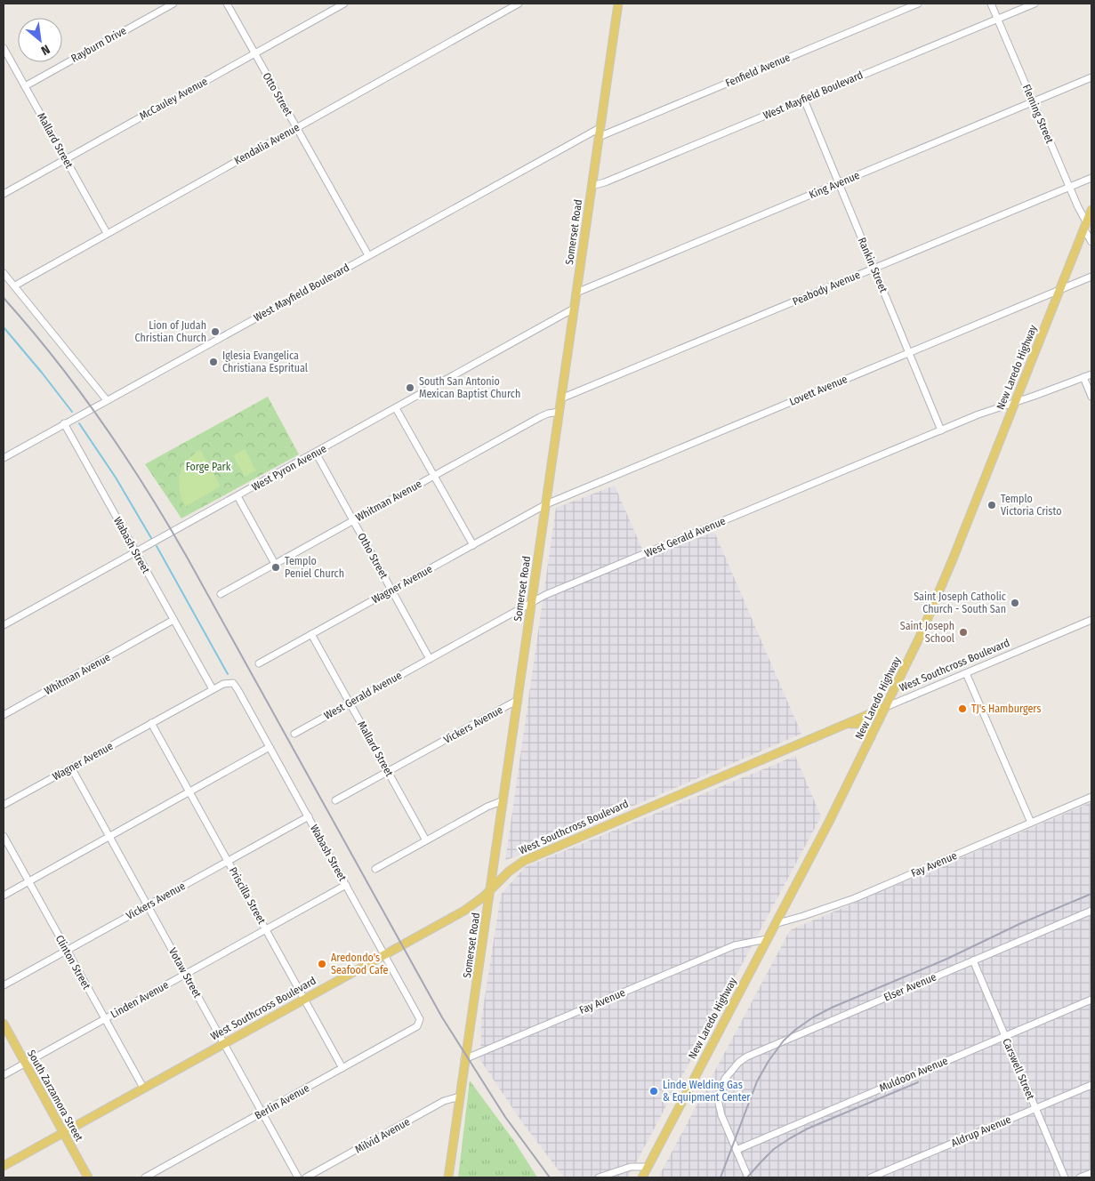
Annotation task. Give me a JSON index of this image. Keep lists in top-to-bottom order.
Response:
{
  "streets": {
    "main road": [
      "Somerset Road",
      "New Laredo Highway",
      "West Southcross Boulevard",
      "South Zarzamora Street"
    ],
    "street": [
      "Rayburn Drive",
      "Fenfield Avenue",
      "Otto Street",
      "West Mayfield Boulevard",
      "McCauley Avenue",
      "Fleming Street",
      "Mallard Street",
      "Kendalia Avenue",
      "King Avenue",
      "Rankin Street",
      "Peabody Avenue",
      "Lovett Avenue",
      "West Pyron Avenue",
      "Whitman Avenue",
      "West Gerald Avenue",
      "Wabash Street",
      "Otho Street",
      "Wagner Avenue",
      "Vickers Avenue",
      "Fay Avenue",
      "Priscilla Street",
      "Clinton Street",
      "Votaw Street",
      "Elser Avenue",
      "Linden Avenue",
      "Carswell Street",
      "Muldoon Avenue",
      "Berlin Avenue",
      "Aldrup Avenue",
      "Milvid Avenue"
    ]
  },
  "crossings": [
    ["Rayburn Drive", "Mallard Street"],
    ["Fenfield Avenue", "Somerset Road"],
    ["Otto Street", "West Mayfield Boulevard"],
    ["Otto Street", "McCauley Avenue"],
    ["Otto Street", "Kendalia Avenue"],
    ["West Mayfield Boulevard", "Fleming Street"],
    ["West Mayfield Boulevard", "Somerset Road"],
    ["West Mayfield Boulevard", "Rankin Street"],
    ["West Mayfield Boulevard", "Wabash Street"],
    ["McCauley Avenue", "Mallard Street"],
    ["Fleming Street", "King Avenue"],
    ["Fleming Street", "Peabody Avenue"],
    ["Fleming Street", "New Laredo Highway"],
    ["Mallard Street", "Kendalia Avenue"],
    ["Mallard Street", "West Gerald Avenue"],
    ["Mallard Street", "Wagner Avenue"],
    ["Mallard Street", "Vickers Avenue"],
    ["King Avenue", "Somerset Road"],
    ["King Avenue", "Rankin Street"],
    ["Somerset Road", "Peabody Avenue"],
    ["Somerset Road", "Lovett Avenue"],
    ["Somerset Road", "West Pyron Avenue"],
    ["Somerset Road", "Whitman Avenue"],
    ["Somerset Road", "West Gerald Avenue"],
    ["Somerset Road", "Wagner Avenue"],
    ["Somerset Road", "West Southcross Boulevard"],
    ["Somerset Road", "Vickers Avenue"],
    ["Somerset Road", "Fay Avenue"],
    ["Somerset Road", "Milvid Avenue"],
    ["Rankin Street", "Peabody Avenue"],
    ["Rankin Street", "Lovett Avenue"],
    ["Rankin Street", "West Gerald Avenue"],
    ["New Laredo Highway", "Lovett Avenue"],
    ["New Laredo Highway", "West Gerald Avenue"],
    ["New Laredo Highway", "West Southcross Boulevard"],
    ["New Laredo Highway", "Fay Avenue"],
    ["Lovett Avenue", "Wagner Avenue"],
    ["West Pyron Avenue", "Wabash Street"],
    ["West Pyron Avenue", "Otho Street"],
    ["Whitman Avenue", "Wabash Street"],
    ["Whitman Avenue", "Otho Street"],
    ["West Gerald Avenue", "Otho Street"],
    ["Wabash Street", "Wagner Avenue"],
    ["Wabash Street", "West Southcross Boulevard"],
    ["Wabash Street", "Vickers Avenue"],
    ["Wabash Street", "Linden Avenue"],
    ["Wabash Street", "Berlin Avenue"],
    ["Otho Street", "Wagner Avenue"],
    ["Wagner Avenue", "Priscilla Street"],
    ["Wagner Avenue", "Votaw Street"],
    ["West Southcross Boulevard", "Priscilla Street"],
    ["West Southcross Boulevard", "Clinton Street"],
    ["West Southcross Boulevard", "Votaw Street"],
    ["West Southcross Boulevard", "South Zarzamora Street"],
    ["Vickers Avenue", "Priscilla Street"],
    ["Vickers Avenue", "Clinton Street"],
    ["Vickers Avenue", "Votaw Street"],
    ["Priscilla Street", "Linden Avenue"],
    ["Priscilla Street", "Berlin Avenue"],
    ["Clinton Street", "Linden Avenue"],
    ["Votaw Street", "Linden Avenue"],
    ["Votaw Street", "Berlin Avenue"],
    ["Elser Avenue", "Carswell Street"],
    ["Elser Avenue", "Muldoon Avenue"],
    ["Linden Avenue", "South Zarzamora Street"],
    ["Carswell Street", "Muldoon Avenue"],
    ["Carswell Street", "Aldrup Avenue"]
  ],
  "parks": ["Forge Park"],
  "places": [
    "Lion of Judah Christian Church",
    "Iglesia Evangelica Christiana Espritual",
    "South San Antonio Mexican Baptist Church",
    "Templo Victoria Cristo",
    "Templo Peniel Church",
    "Saint Joseph Catholic Church - South San",
    "Saint Joseph School",
    "TJ's Hamburgers",
    "Aredondo's Seafood Cafe",
    "Linde Welding Gas & Equipment Center"
  ],
  "north": "bottom right"
}
